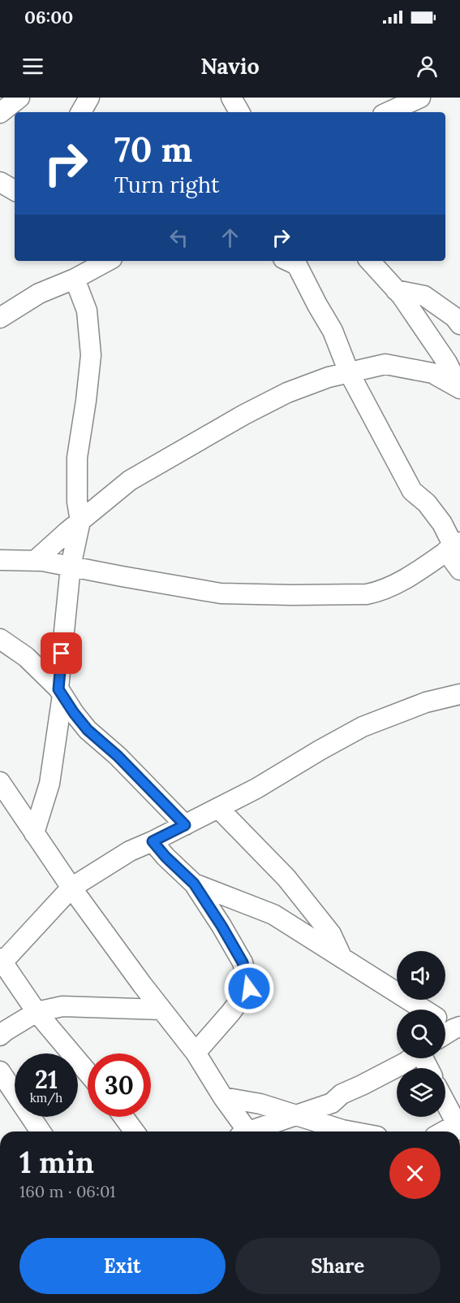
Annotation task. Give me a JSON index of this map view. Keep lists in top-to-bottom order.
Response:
{
  "page": {
    "status": "06:00",
    "header": "Navio",
    "turn": ["70 m", "Turn right"],
    "speed": "21 km/h",
    "limit": "30",
    "heading": ["1 min", "160 m · 06:01"],
    "buttons": ["Exit", "Share"]
  }
}
